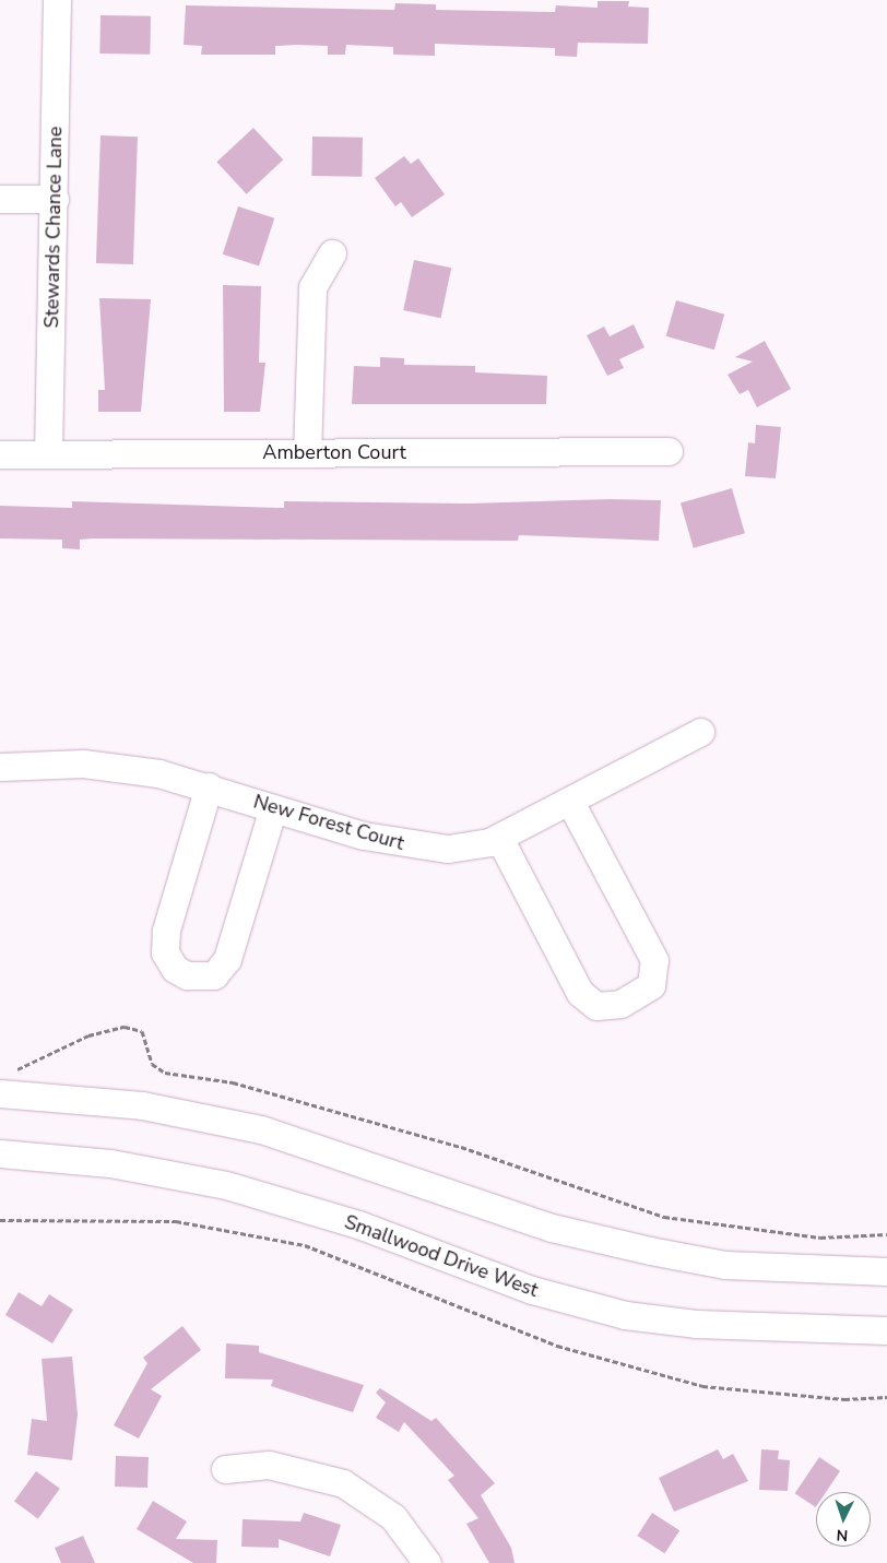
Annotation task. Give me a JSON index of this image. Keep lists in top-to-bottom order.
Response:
{
  "streets": {
    "street": [
      "Stewards Chance Lane",
      "Amberton Court",
      "New Forest Court",
      "Smallwood Drive West"
    ]
  },
  "crossings": [
    ["Stewards Chance Lane", "Amberton Court"]
  ],
  "north": "bottom"
}
